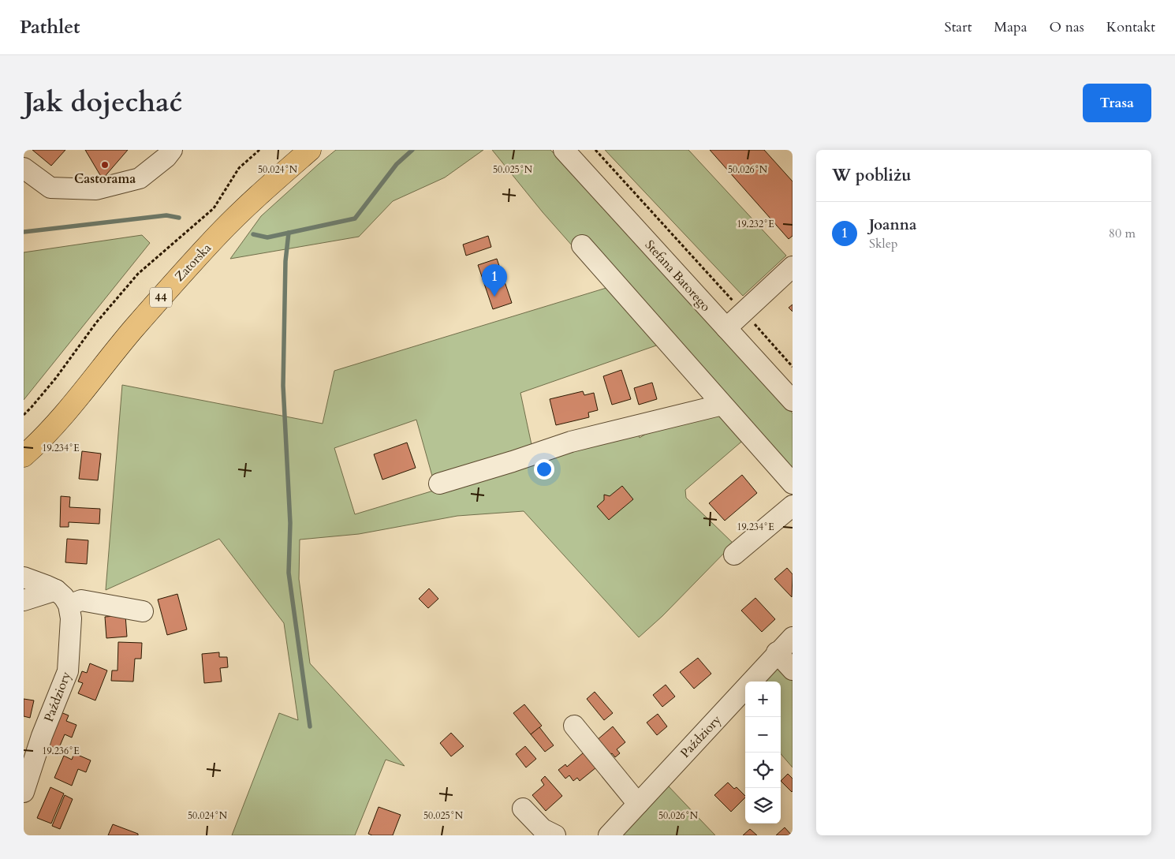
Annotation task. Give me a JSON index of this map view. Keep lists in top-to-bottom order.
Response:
{
  "streets": {
    "main road": ["Zatorska", "44"],
    "street": ["Stefana Batorego", "Paździory"]
  },
  "places": ["Castorama"],
  "page": {
    "header": "Pathlet",
    "nav": [
      "Start",
      "Mapa",
      "O nas",
      "Kontakt"
    ],
    "title": "Jak dojechać",
    "buttons": "Trasa",
    "heading": "W pobliżu",
    "list": [
      {
        "mark": "1",
        "name": "Joanna",
        "note": "Sklep",
        "value": "80 m"
      }
    ],
    "pins": "1",
    "map_buttons": ["+", "−"]
  },
  "coordinates": [
    "50.024°N",
    "50.025°N",
    "50.026°N",
    "19.232°E",
    "19.234°E",
    "19.236°E"
  ]
}
